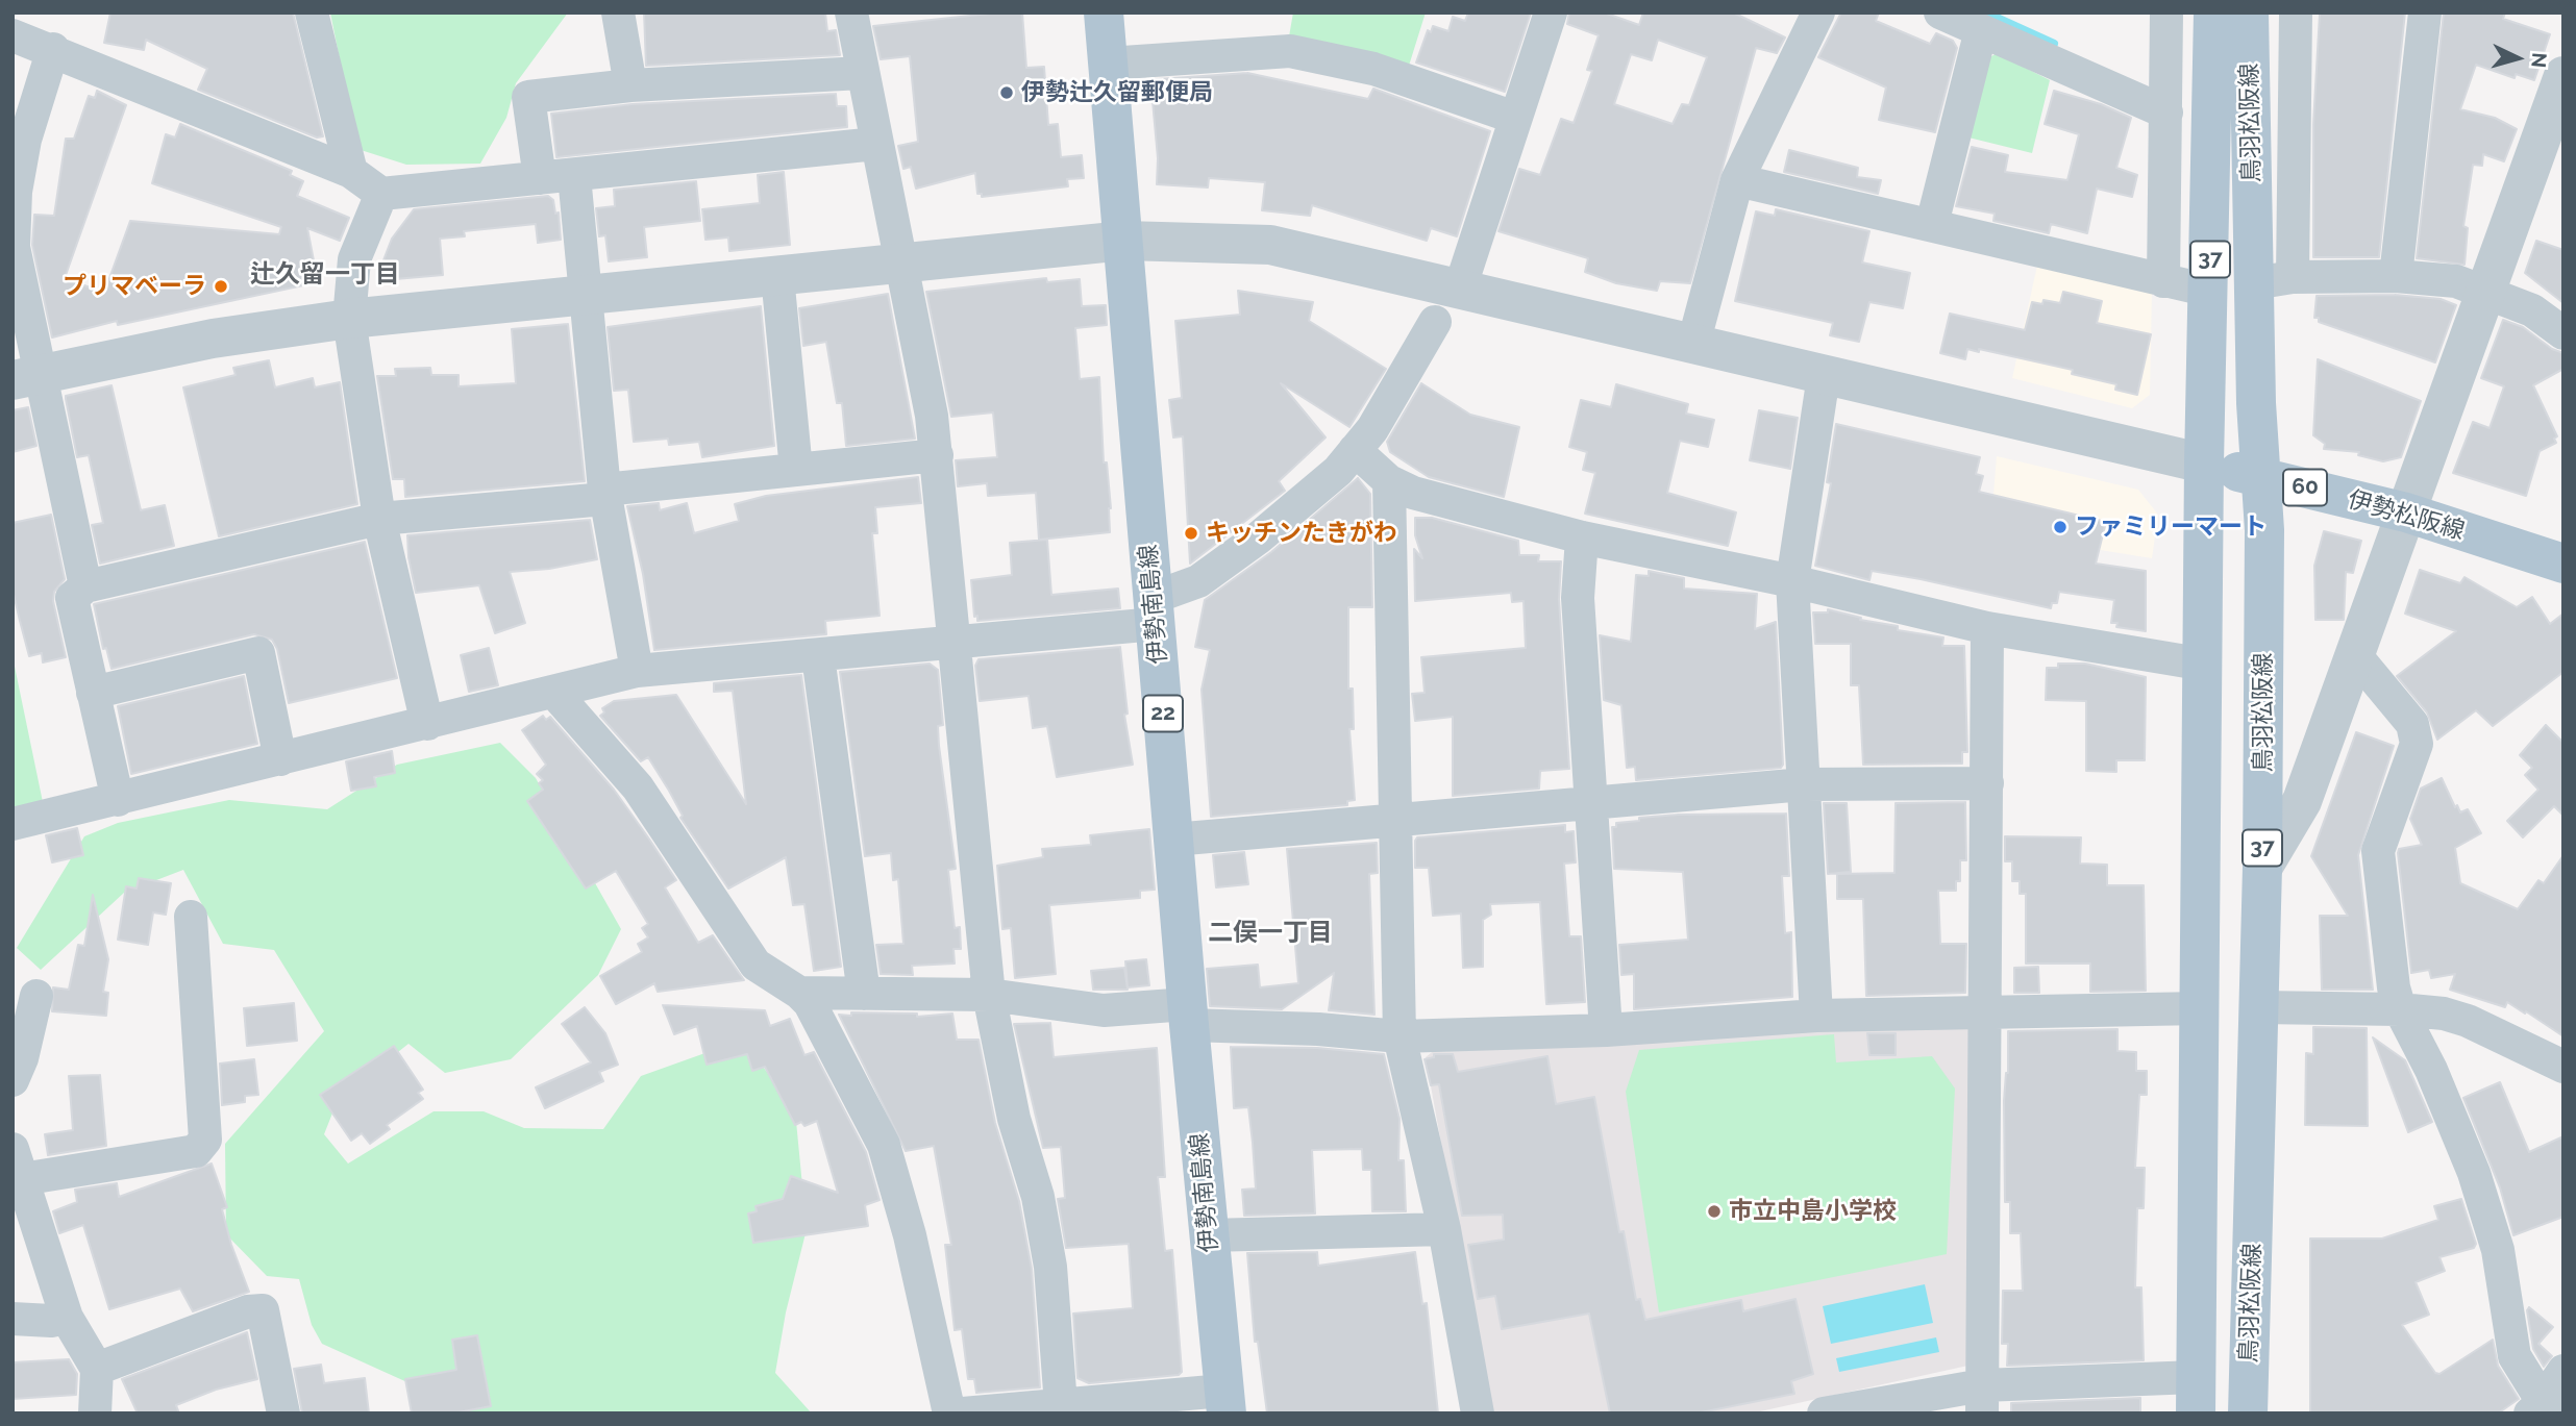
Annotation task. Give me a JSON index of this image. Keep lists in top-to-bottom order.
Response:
{
  "streets": {
    "main road": [
      "鳥羽松阪線",
      "37",
      "60",
      "伊勢松阪線",
      "伊勢南島線",
      "22"
    ]
  },
  "crossings": [
    ["鳥羽松阪線", "伊勢松阪線"]
  ],
  "districts": ["辻久留一丁目", "二俣一丁目"],
  "places": [
    "伊勢辻久留郵便局",
    "プリマベーラ",
    "ファミリーマート",
    "キッチンたきがわ",
    "市立中島小学校"
  ],
  "north": "right"
}
